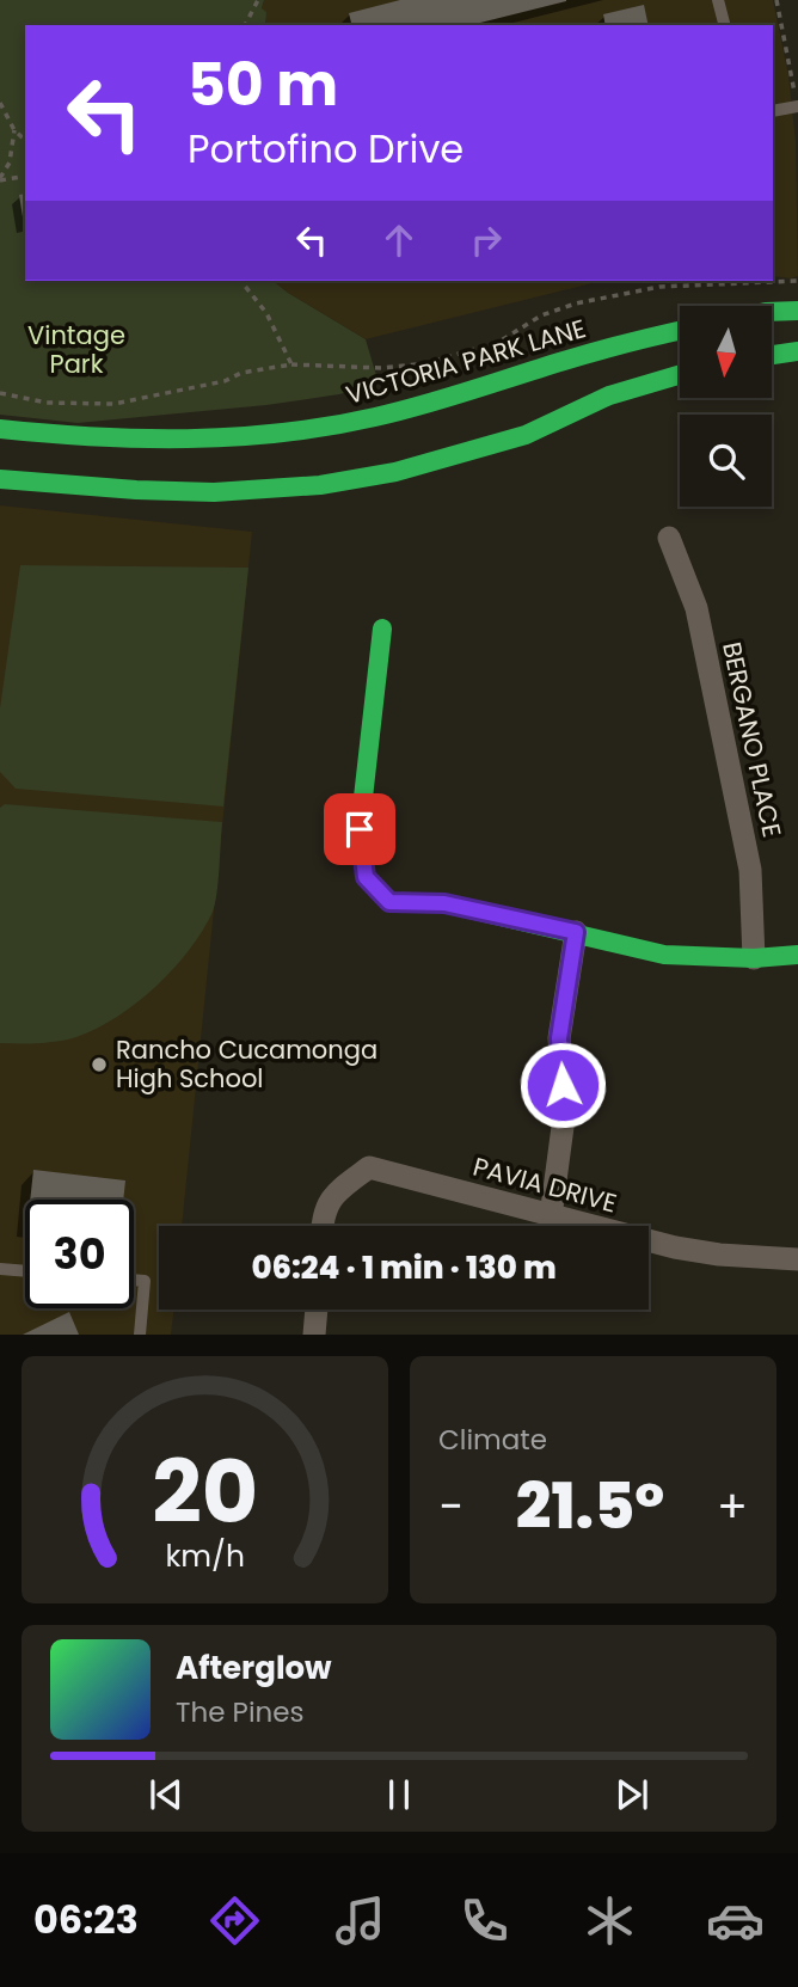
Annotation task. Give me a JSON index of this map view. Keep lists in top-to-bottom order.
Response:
{
  "streets": {
    "street": ["VICTORIA PARK LANE", "BERGANO PLACE", "PAVIA DRIVE"]
  },
  "parks": ["Vintage Park"],
  "places": ["Rancho Cucamonga High School"],
  "north": "bottom",
  "page": {
    "turn": ["50 m", "Portofino Drive"],
    "limit": "30",
    "trip": "06:24 · 1 min · 130 m",
    "tile": "Climate",
    "heat": ["−", "21.5°", "+"],
    "song": ["Afterglow", "The Pines"],
    "tabs": "06:23",
    "gauge": ["20", "km/h"]
  }
}
